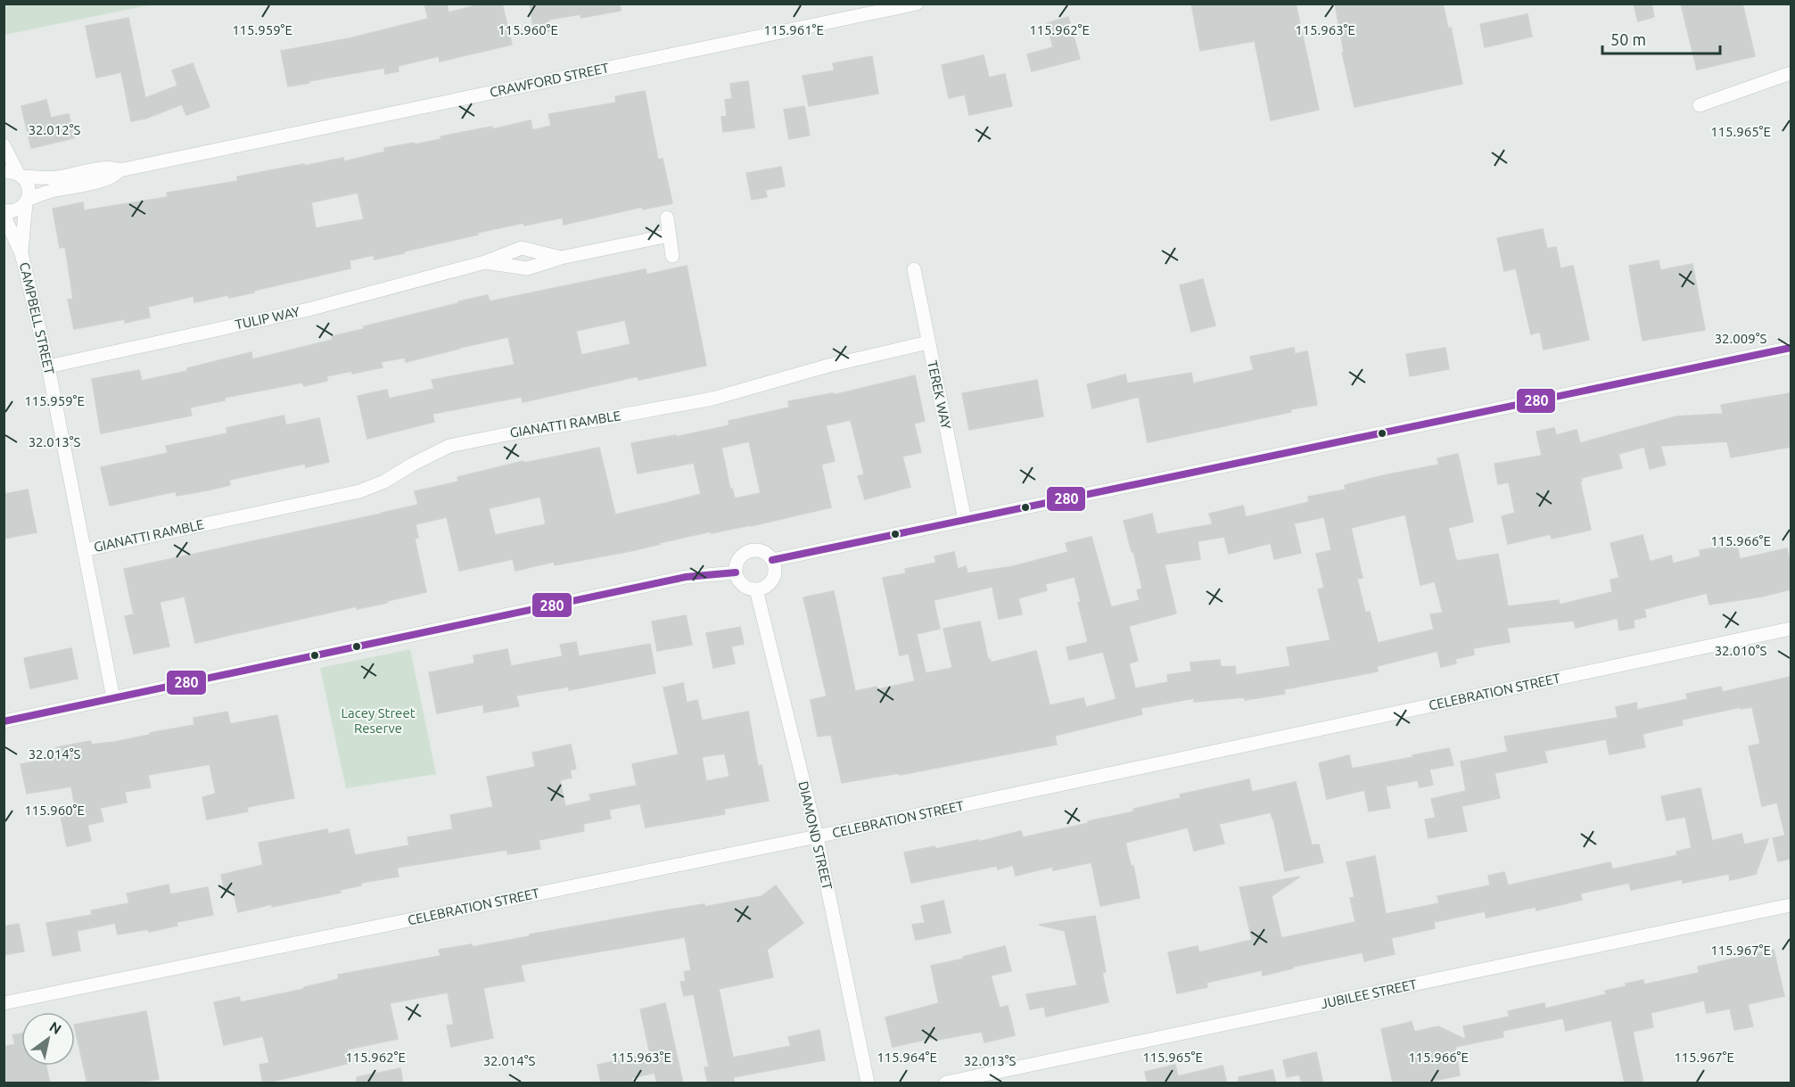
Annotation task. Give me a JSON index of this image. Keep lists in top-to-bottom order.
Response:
{
  "streets": {
    "street": [
      "CRAWFORD STREET",
      "CAMPBELL STREET",
      "TULIP WAY",
      "TEREK WAY",
      "GIANATTI RAMBLE",
      "CELEBRATION STREET",
      "DIAMOND STREET",
      "JUBILEE STREET"
    ]
  },
  "crossings": [
    ["CRAWFORD STREET", "CAMPBELL STREET"],
    ["CAMPBELL STREET", "TULIP WAY"],
    ["CAMPBELL STREET", "GIANATTI RAMBLE"],
    ["TEREK WAY", "GIANATTI RAMBLE"],
    ["CELEBRATION STREET", "DIAMOND STREET"]
  ],
  "parks": ["Lacey Street Reserve"],
  "lines": ["transit line 280"],
  "scale_bar": "50 m",
  "north": "top right",
  "coordinates": [
    "115.959°E",
    "115.960°E",
    "115.961°E",
    "115.962°E",
    "115.963°E",
    "32.012°S",
    "115.965°E",
    "32.009°S",
    "32.013°S",
    "115.966°E",
    "32.010°S",
    "32.014°S",
    "115.967°E",
    "115.964°E"
  ]
}
